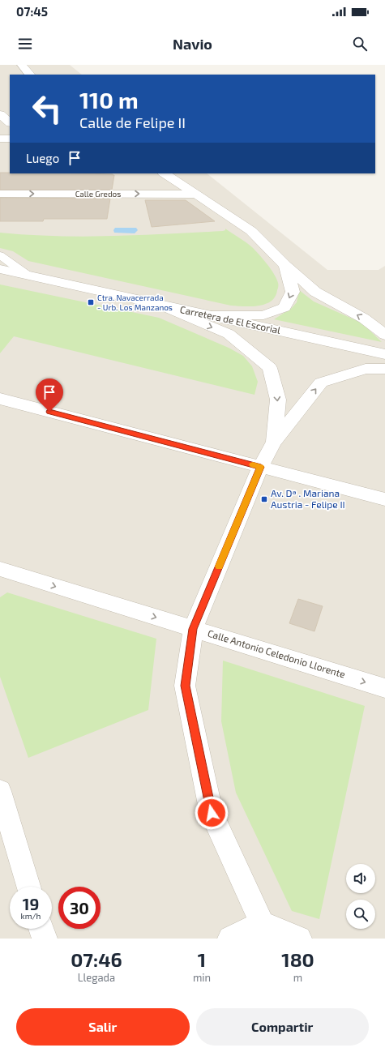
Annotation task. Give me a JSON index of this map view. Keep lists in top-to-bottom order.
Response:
{
  "streets": {
    "street": ["Calle Gredos", "Carretera de El Escorial", "Calle Antonio Celedonio Llorente"]
  },
  "one_way": ["Calle Gredos", "Calle Antonio Celedonio Llorente"],
  "places": {
    "transit": ["Ctra. Navacerrada - Urb. Los Manzanos", "Av. Dª . Mariana Austria - Felipe II"]
  },
  "page": {
    "status": "07:45",
    "header": "Navio",
    "turn": ["110 m", "Calle de Felipe II"],
    "then": "Luego",
    "speed": "19 km/h",
    "limit": "30",
    "eta": [
      "07:46",
      "Llegada",
      "1",
      "min",
      "180",
      "m"
    ],
    "buttons": ["Salir", "Compartir"]
  }
}
